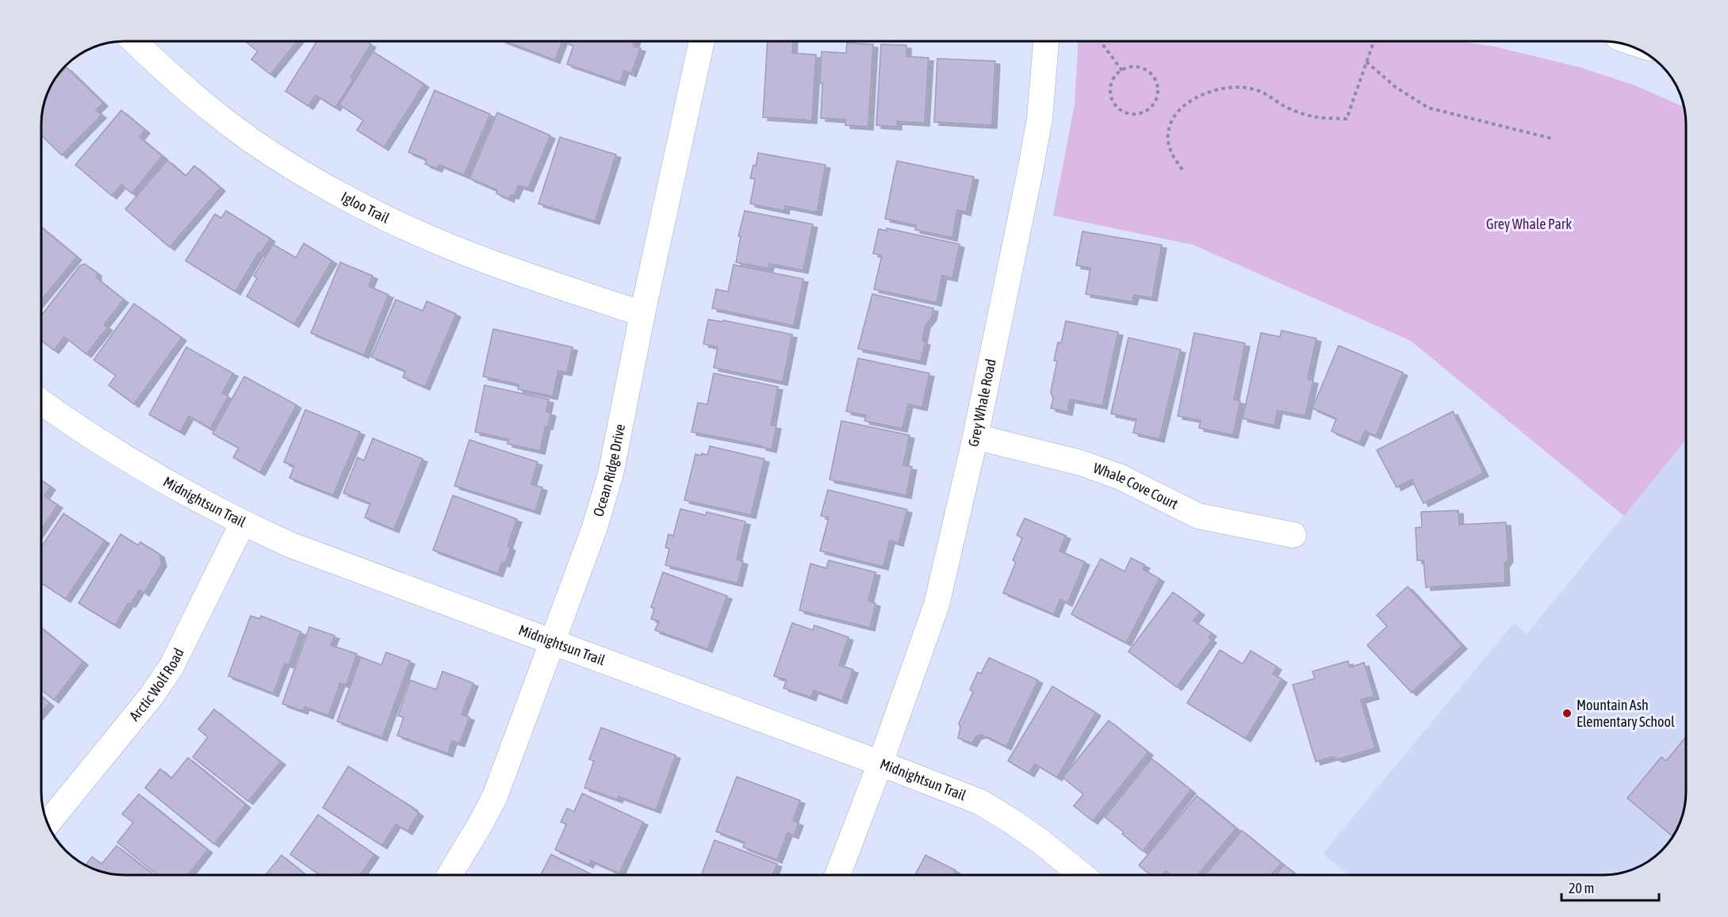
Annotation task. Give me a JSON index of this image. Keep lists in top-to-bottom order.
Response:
{
  "streets": {
    "street": [
      "Igloo Trail",
      "Grey Whale Road",
      "Ocean Ridge Drive",
      "Whale Cove Court",
      "Midnightsun Trail",
      "Arctic Wolf Road"
    ]
  },
  "crossings": [
    ["Igloo Trail", "Ocean Ridge Drive"],
    ["Grey Whale Road", "Whale Cove Court"],
    ["Grey Whale Road", "Midnightsun Trail"],
    ["Ocean Ridge Drive", "Midnightsun Trail"],
    ["Midnightsun Trail", "Arctic Wolf Road"]
  ],
  "parks": ["Grey Whale Park"],
  "places": ["Mountain Ash Elementary School"],
  "scale_bar": "20 m"
}
